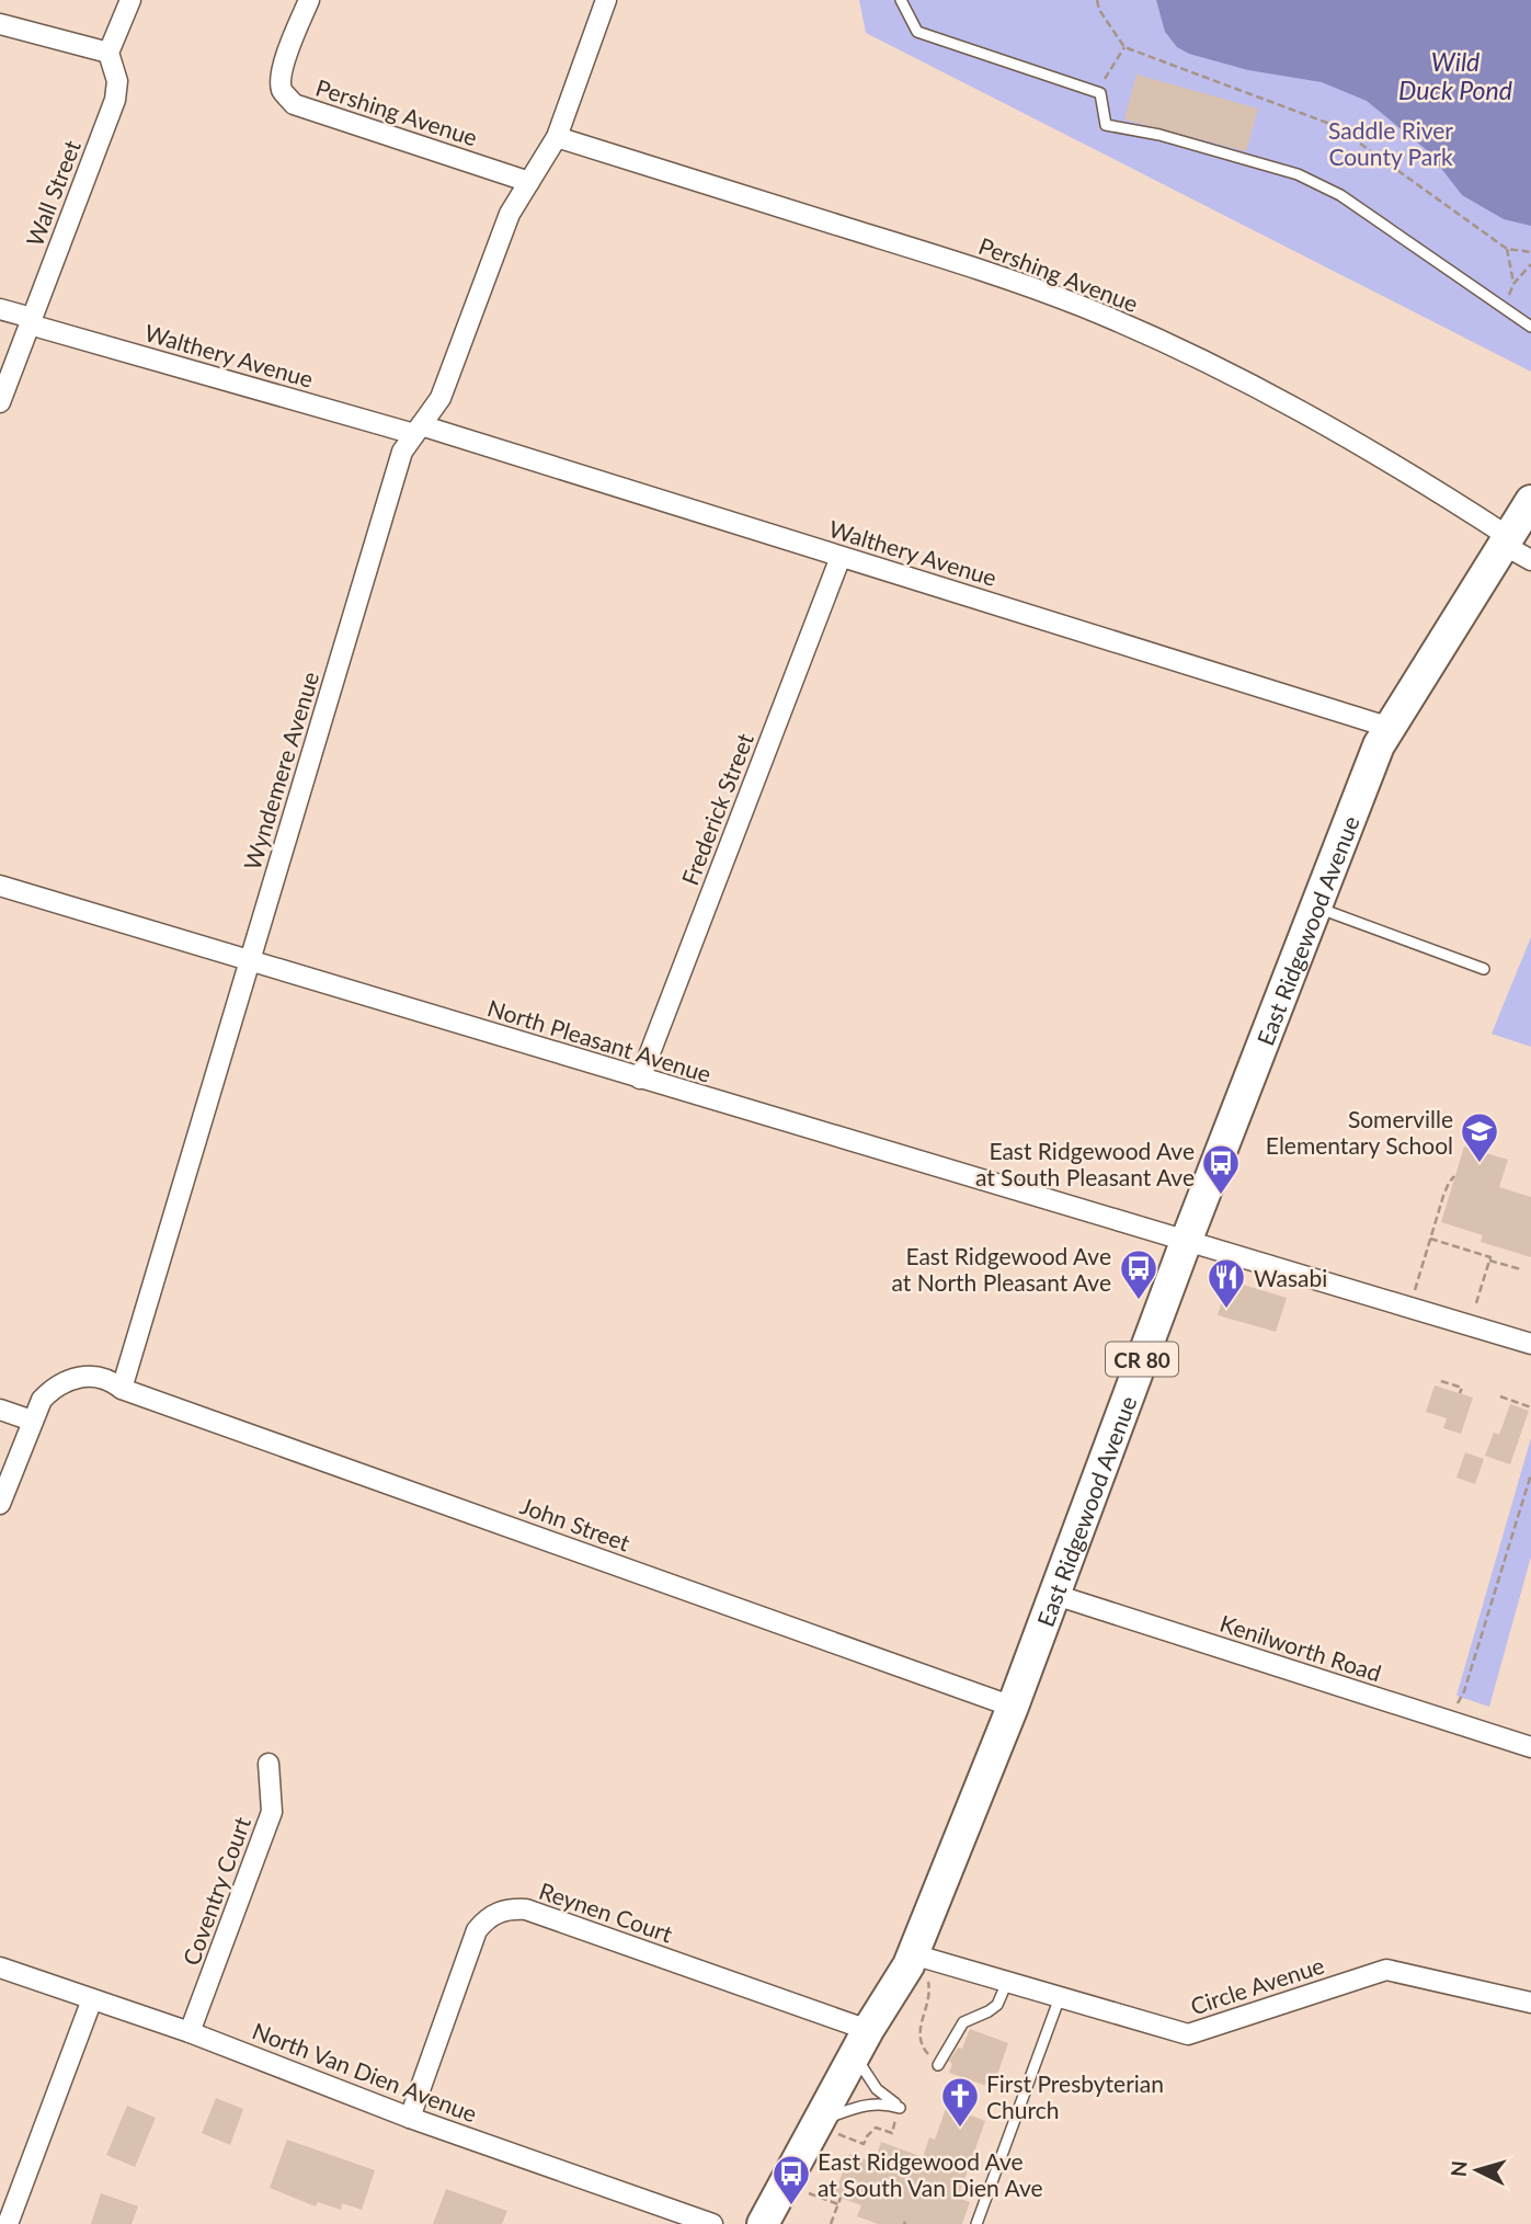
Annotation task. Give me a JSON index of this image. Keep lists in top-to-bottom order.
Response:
{
  "streets": {
    "main road": ["East Ridgewood Avenue", "CR 80"],
    "street": [
      "Pershing Avenue",
      "Wall Street",
      "Walthery Avenue",
      "Wyndemere Avenue",
      "Frederick Street",
      "North Pleasant Avenue",
      "John Street",
      "Kenilworth Road",
      "Coventry Court",
      "Reynen Court",
      "Circle Avenue",
      "North Van Dien Avenue"
    ]
  },
  "crossings": [
    ["Pershing Avenue", "Wyndemere Avenue"],
    ["Pershing Avenue", "East Ridgewood Avenue"],
    ["Wall Street", "Walthery Avenue"],
    ["Walthery Avenue", "Wyndemere Avenue"],
    ["Walthery Avenue", "Frederick Street"],
    ["Walthery Avenue", "East Ridgewood Avenue"],
    ["Wyndemere Avenue", "North Pleasant Avenue"],
    ["Wyndemere Avenue", "John Street"],
    ["Frederick Street", "North Pleasant Avenue"],
    ["East Ridgewood Avenue", "North Pleasant Avenue"],
    ["East Ridgewood Avenue", "John Street"],
    ["East Ridgewood Avenue", "Kenilworth Road"],
    ["East Ridgewood Avenue", "Reynen Court"],
    ["East Ridgewood Avenue", "Circle Avenue"],
    ["Coventry Court", "North Van Dien Avenue"],
    ["Reynen Court", "North Van Dien Avenue"]
  ],
  "water": ["Wild Duck Pond"],
  "parks": ["Saddle River County Park"],
  "places": {
    "school or university": ["Somerville Elementary School"],
    "bus stop": ["East Ridgewood Ave at South Pleasant Ave", "East Ridgewood Ave at North Pleasant Ave", "East Ridgewood Ave at South Van Dien Ave"],
    "restaurant": ["Wasabi"],
    "church": ["First Presbyterian Church"]
  },
  "north": "left"
}
